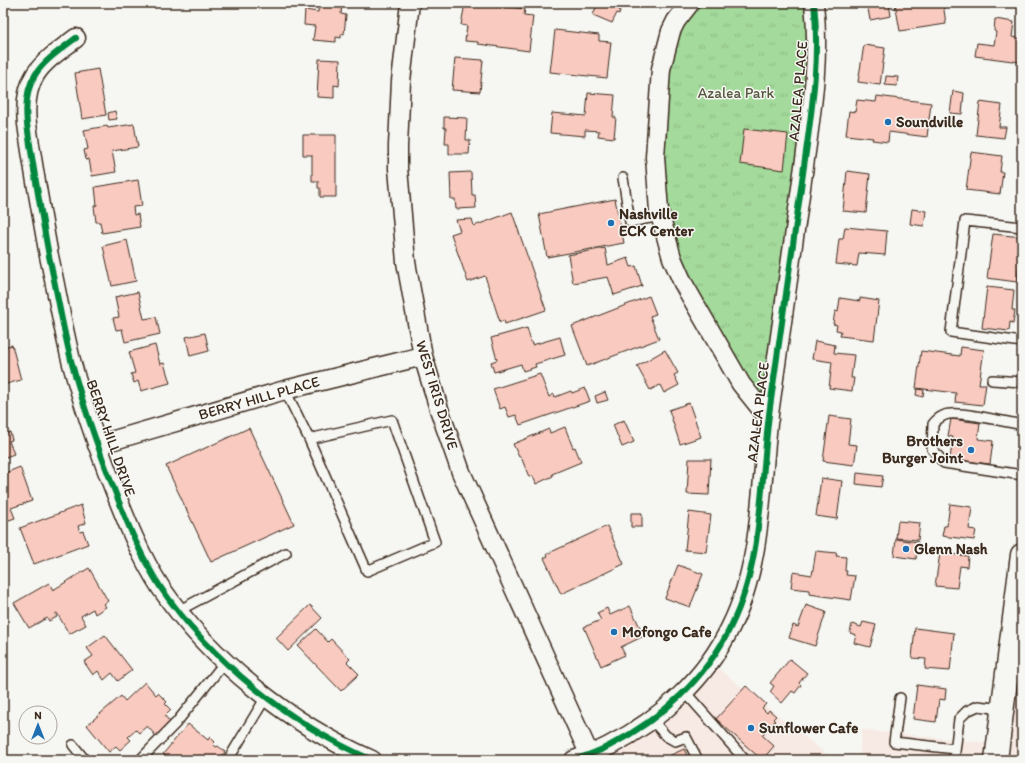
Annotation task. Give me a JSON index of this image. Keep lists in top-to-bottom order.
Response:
{
  "streets": {
    "street": [
      "AZALEA PLACE",
      "WEST IRIS DRIVE",
      "BERRY HILL PLACE",
      "BERRY HILL DRIVE"
    ]
  },
  "crossings": [
    ["AZALEA PLACE", "WEST IRIS DRIVE"],
    ["WEST IRIS DRIVE", "BERRY HILL PLACE"],
    ["BERRY HILL PLACE", "BERRY HILL DRIVE"]
  ],
  "parks": ["Azalea Park"],
  "places": [
    "Soundville",
    "Nashville ECK Center",
    "Brothers Burger Joint",
    "Glenn Nash",
    "Mofongo Cafe",
    "Sunflower Cafe"
  ],
  "north": "top"
}
